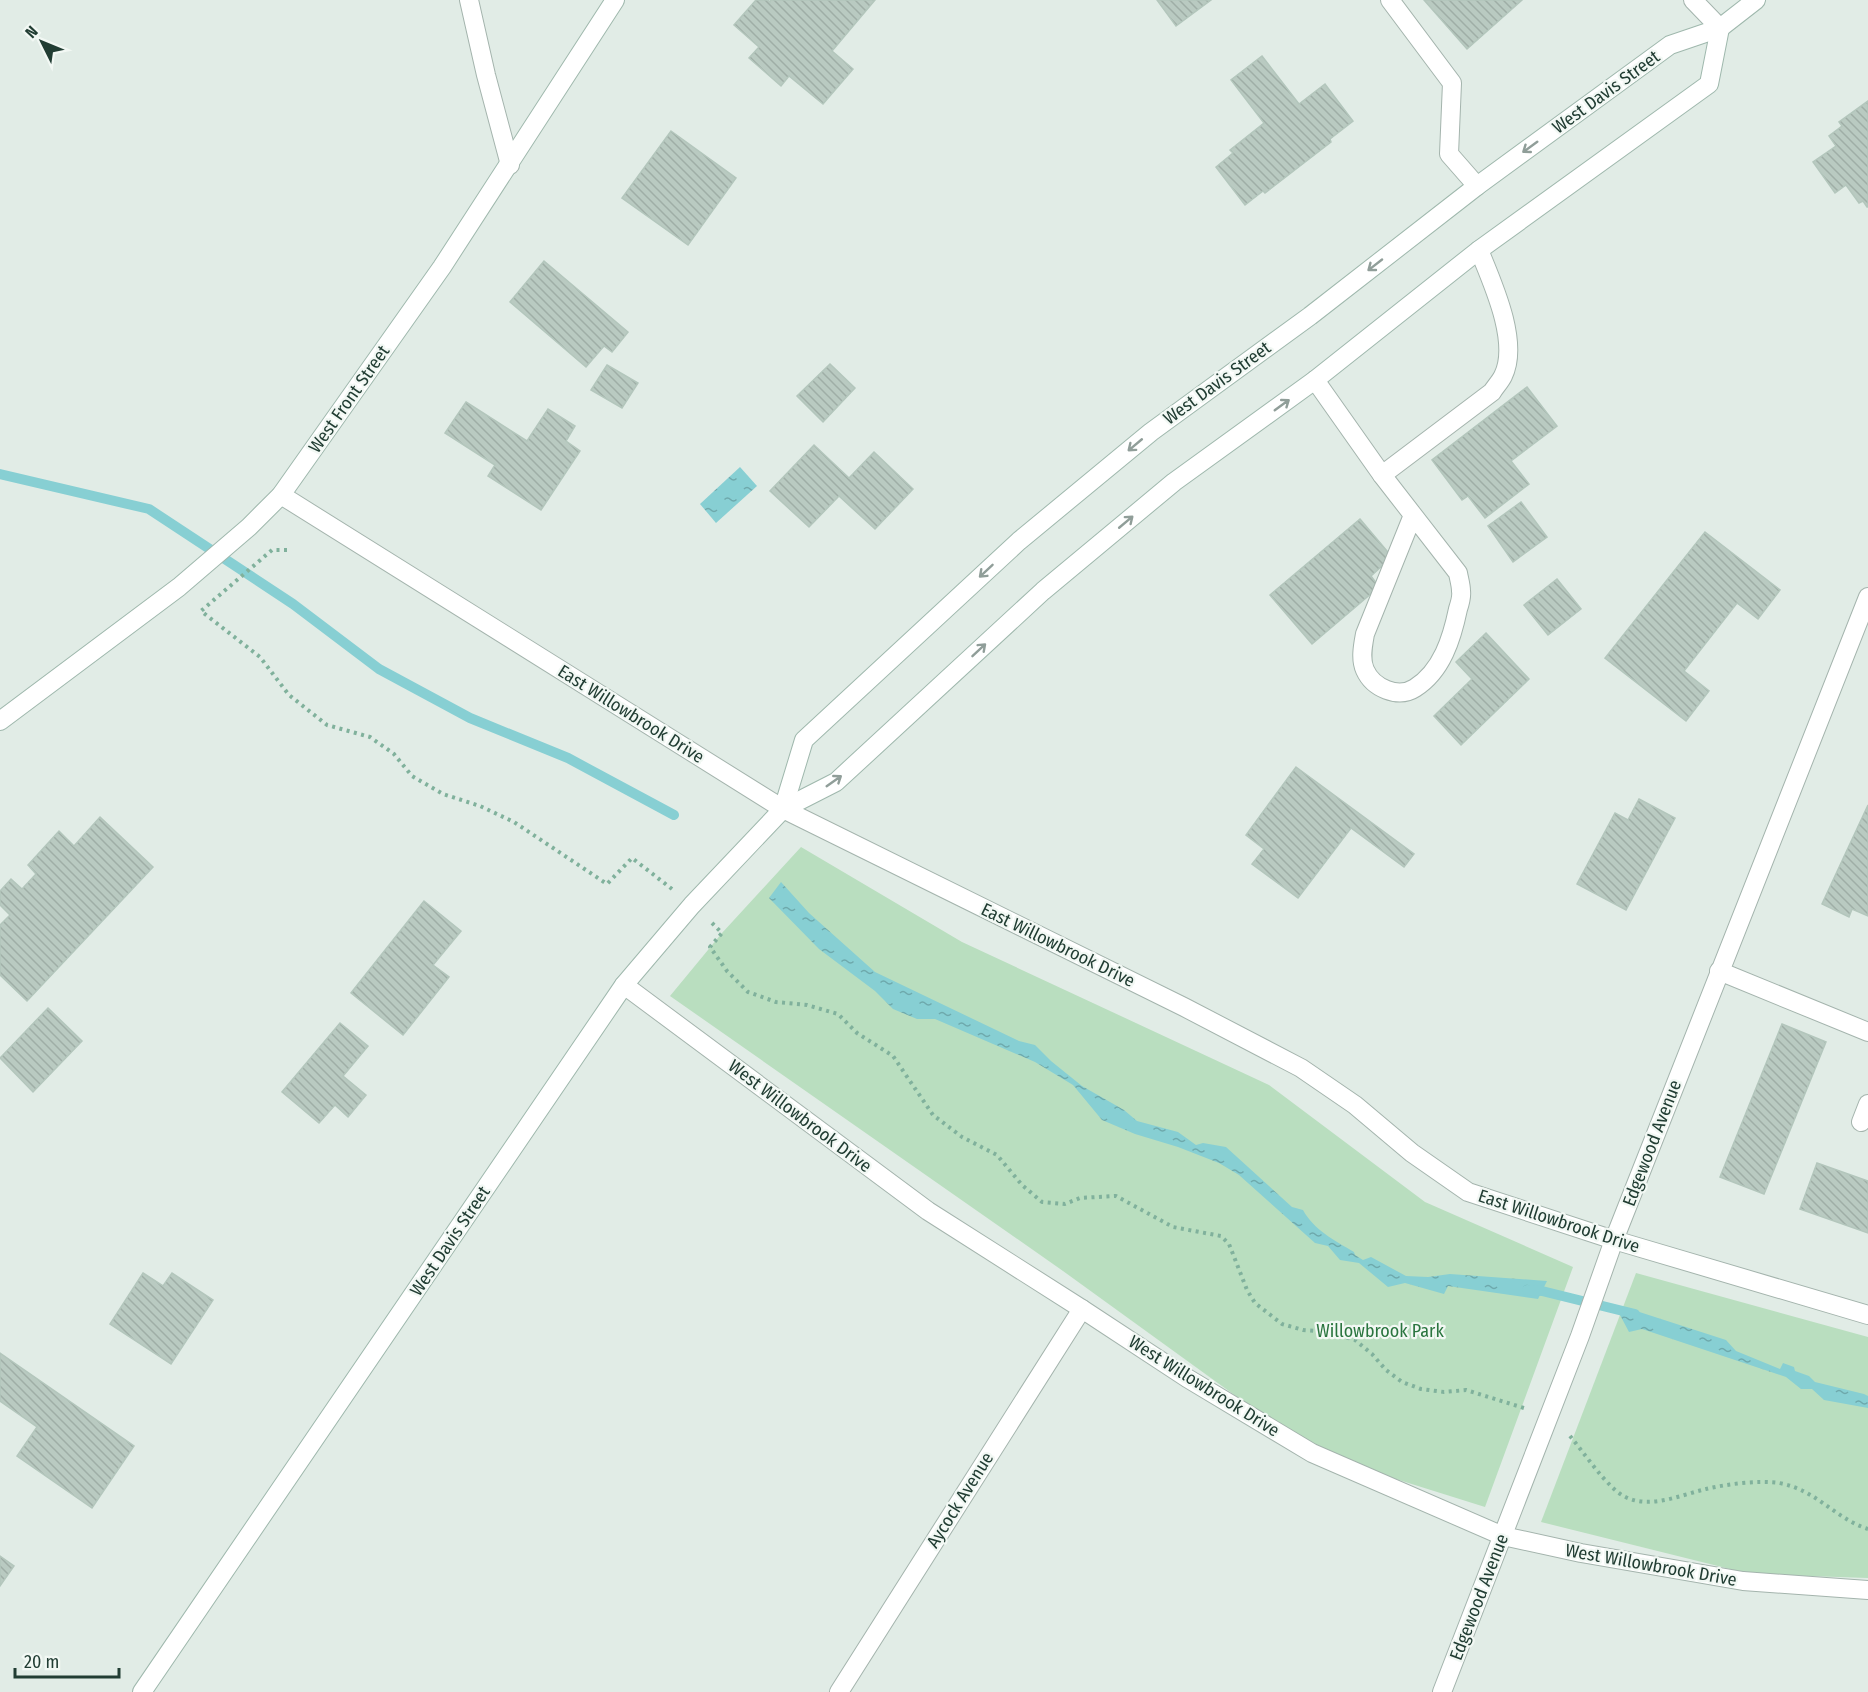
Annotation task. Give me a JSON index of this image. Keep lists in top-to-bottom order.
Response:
{
  "streets": {
    "street": [
      "West Davis Street",
      "West Front Street",
      "East Willowbrook Drive",
      "West Willowbrook Drive",
      "Edgewood Avenue",
      "Aycock Avenue"
    ]
  },
  "crossings": [
    ["West Davis Street", "East Willowbrook Drive"],
    ["West Davis Street", "West Willowbrook Drive"],
    ["West Front Street", "East Willowbrook Drive"],
    ["East Willowbrook Drive", "Edgewood Avenue"],
    ["West Willowbrook Drive", "Edgewood Avenue"],
    ["West Willowbrook Drive", "Aycock Avenue"]
  ],
  "parks": ["Willowbrook Park"],
  "scale_bar": "20 m",
  "north": "top left"
}
